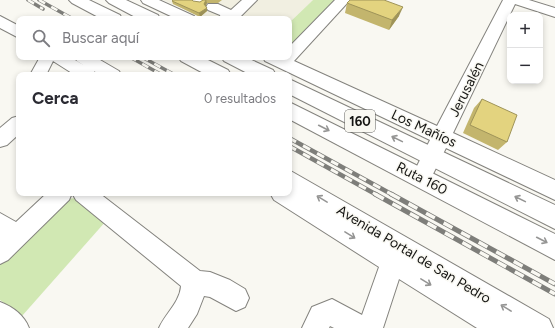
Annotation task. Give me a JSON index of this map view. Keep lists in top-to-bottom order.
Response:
{
  "streets": {
    "highway": ["160", "Ruta 160"],
    "street": ["Jerusalén", "Los Mañíos", "Avenida Portal de San Pedro"]
  },
  "crossings": [
    ["Jerusalén", "Los Mañíos"],
    ["Jerusalén", "Ruta 160"],
    ["Los Mañíos", "Ruta 160"]
  ],
  "page": {
    "map_buttons": ["+", "−"],
    "search": "Buscar aquí",
    "heading": ["Cerca", "0 resultados"]
  }
}
